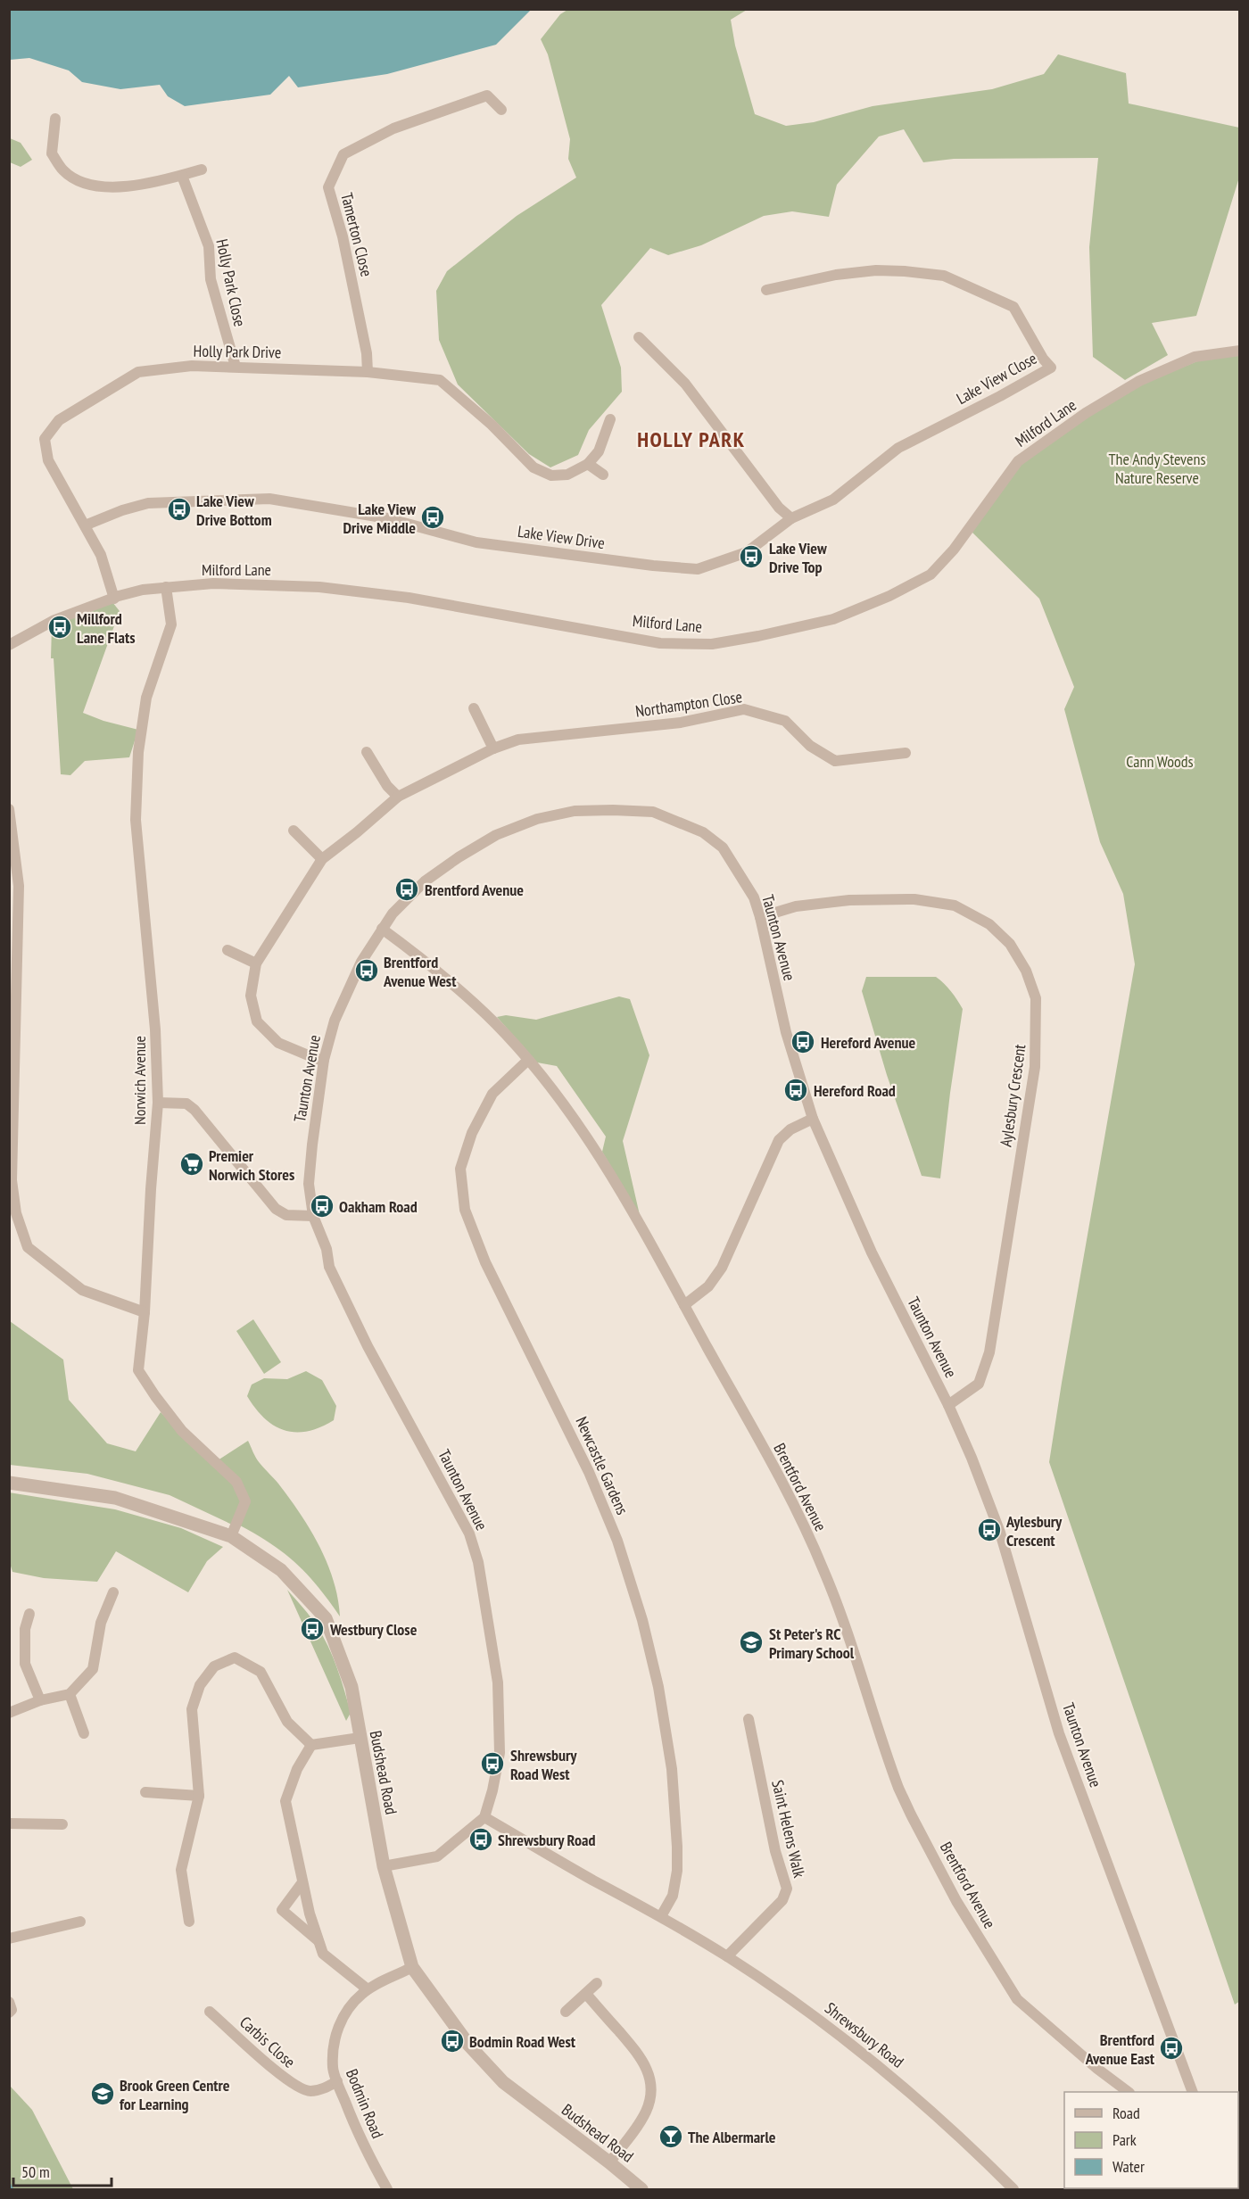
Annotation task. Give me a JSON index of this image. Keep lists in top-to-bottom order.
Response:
{
  "streets": {
    "street": [
      "Tamerton Close",
      "Holly Park Close",
      "Holly Park Drive",
      "Lake View Close",
      "Milford Lane",
      "Lake View Drive",
      "Northampton Close",
      "Taunton Avenue",
      "Norwich Avenue",
      "Aylesbury Crescent",
      "Newcastle Gardens",
      "Brentford Avenue",
      "Budshead Road",
      "Saint Helens Walk",
      "Shrewsbury Road",
      "Carbis Close",
      "Bodmin Road"
    ]
  },
  "crossings": [
    ["Tamerton Close", "Holly Park Drive"],
    ["Holly Park Close", "Holly Park Drive"],
    ["Holly Park Drive", "Milford Lane"],
    ["Holly Park Drive", "Lake View Drive"],
    ["Lake View Close", "Lake View Drive"],
    ["Milford Lane", "Norwich Avenue"],
    ["Northampton Close", "Taunton Avenue"],
    ["Taunton Avenue", "Aylesbury Crescent"],
    ["Taunton Avenue", "Brentford Avenue"],
    ["Taunton Avenue", "Shrewsbury Road"],
    ["Norwich Avenue", "Budshead Road"],
    ["Newcastle Gardens", "Brentford Avenue"],
    ["Newcastle Gardens", "Shrewsbury Road"],
    ["Budshead Road", "Bodmin Road"],
    ["Saint Helens Walk", "Shrewsbury Road"],
    ["Carbis Close", "Bodmin Road"]
  ],
  "districts": ["HOLLY PARK"],
  "parks": ["The Andy Stevens Nature Reserve", "Cann Woods"],
  "places": {
    "bus stop": [
      "Lake View Drive Bottom",
      "Lake View Drive Middle",
      "Lake View Drive Top",
      "Millford Lane Flats",
      "Brentford Avenue",
      "Brentford Avenue West",
      "Hereford Avenue",
      "Hereford Road",
      "Oakham Road",
      "Aylesbury Crescent",
      "Westbury Close",
      "Shrewsbury Road West",
      "Shrewsbury Road",
      "Bodmin Road West",
      "Brentford Avenue East"
    ],
    "supermarket": ["Premier Norwich Stores"],
    "school or university": ["St Peter's RC Primary School", "Brook Green Centre for Learning"],
    "bar": ["The Albermarle"]
  },
  "legend": ["Road", "Park", "Water"],
  "scale_bar": "50 m"
}
